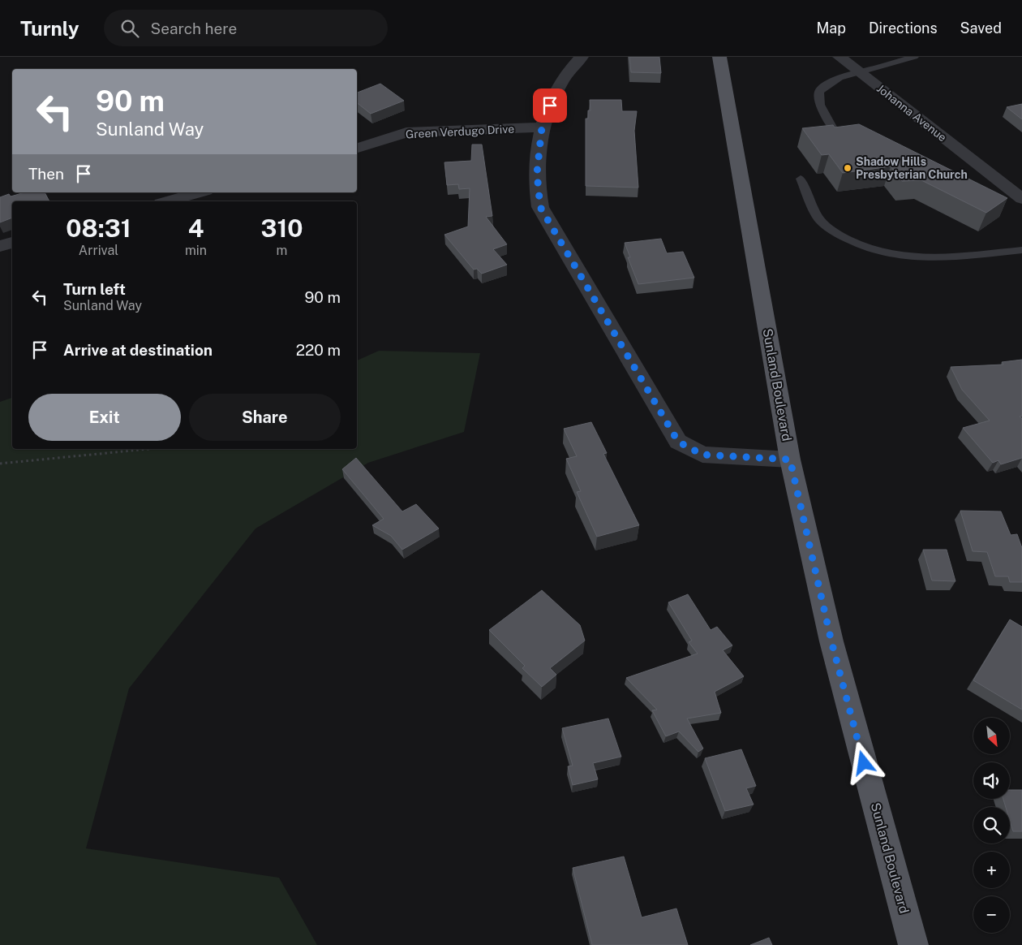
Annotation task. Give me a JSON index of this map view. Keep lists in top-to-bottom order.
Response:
{
  "streets": {
    "main road": ["Sunland Boulevard"],
    "street": ["Johanna Avenue", "Green Verdugo Drive"]
  },
  "places": ["Shadow Hills Presbyterian Church"],
  "north": "bottom right",
  "page": {
    "header": "Turnly",
    "search": "Search here",
    "nav": ["Map", "Directions", "Saved"],
    "turn": ["90 m", "Sunland Way"],
    "then": "Then",
    "eta": [
      "08:31",
      "Arrival",
      "4",
      "min",
      "310",
      "m"
    ],
    "list": [
      {
        "name": "Turn left",
        "note": "Sunland Way",
        "value": "90 m"
      },
      {
        "name": "Arrive at destination",
        "value": "220 m"
      }
    ],
    "buttons": ["Exit", "Share"],
    "map_buttons": ["+", "−"]
  }
}
